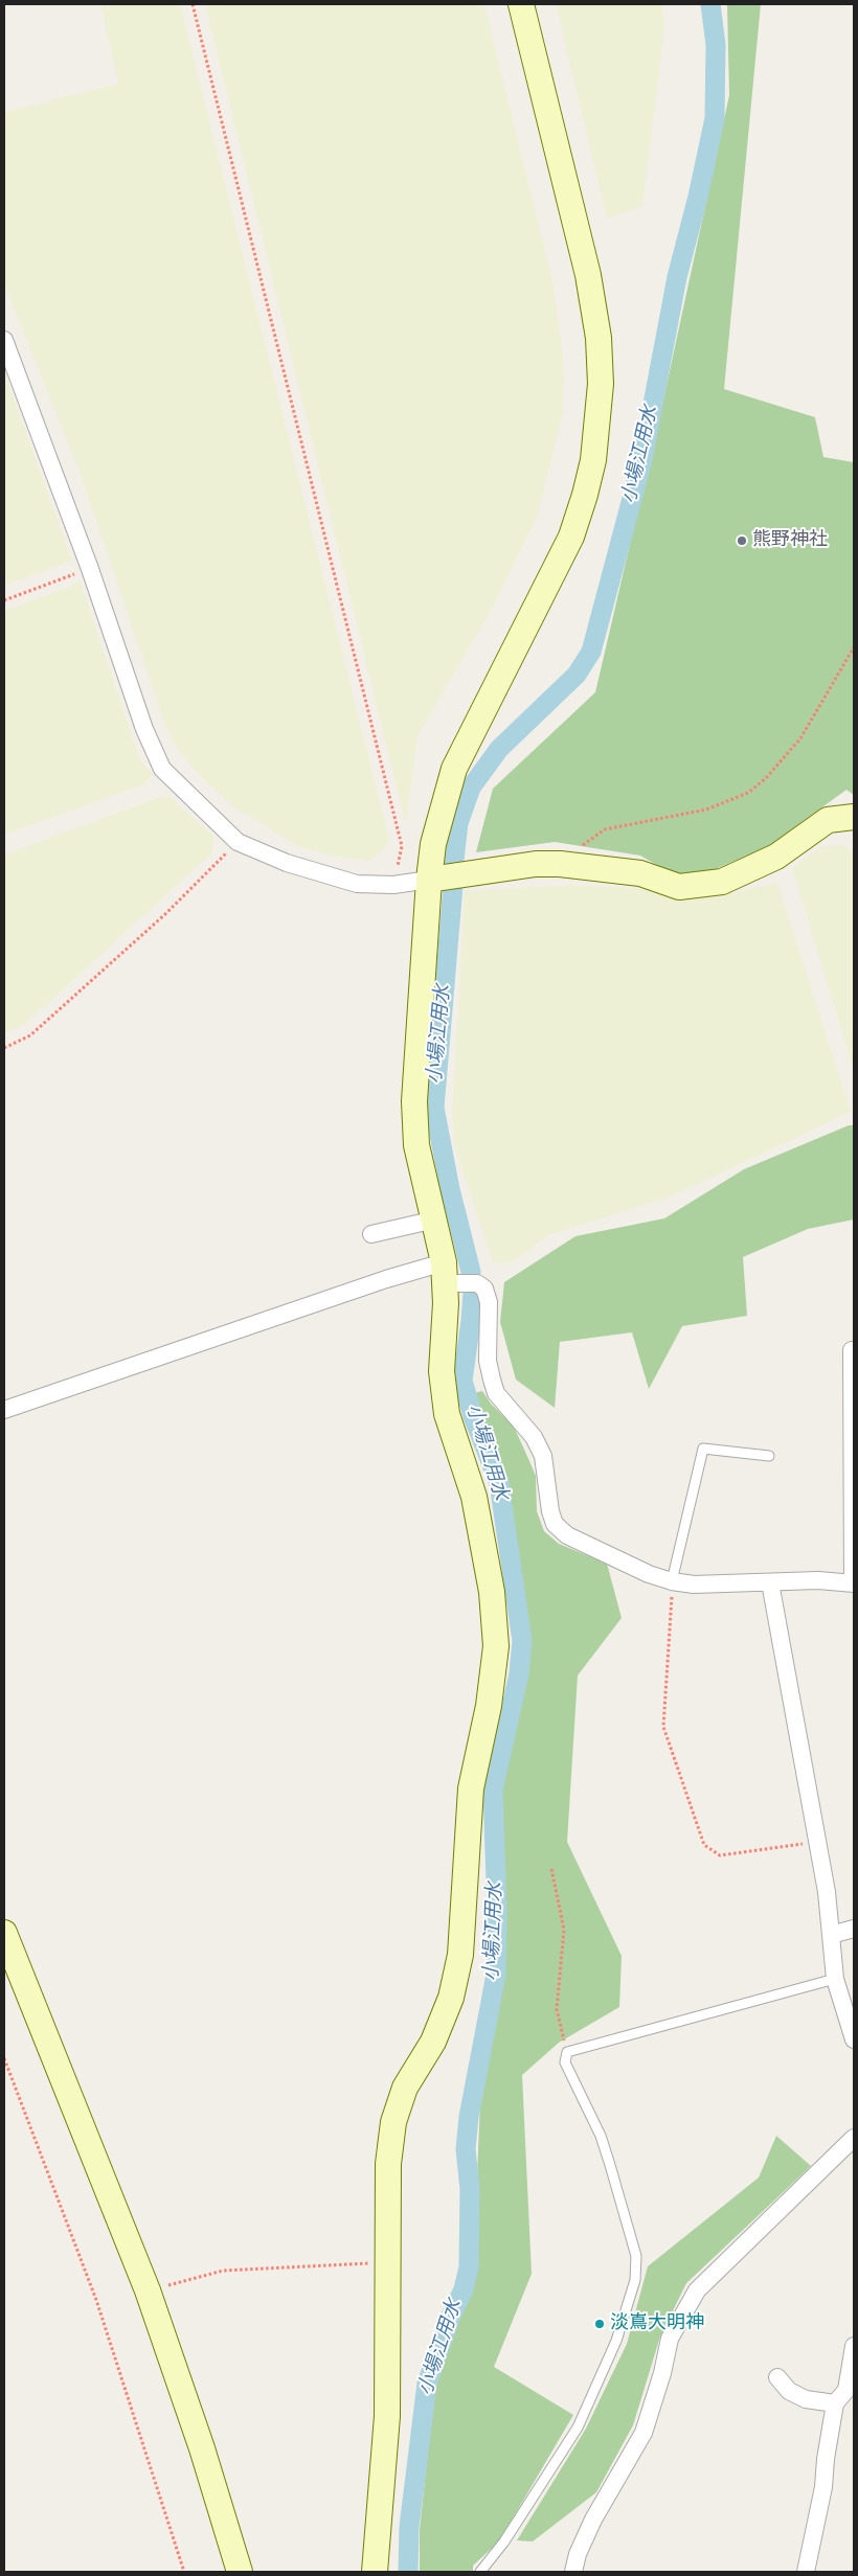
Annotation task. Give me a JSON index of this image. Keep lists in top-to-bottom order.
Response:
{
  "water": ["小場江用水"],
  "places": ["熊野神社", "淡嶌大明神"]
}
